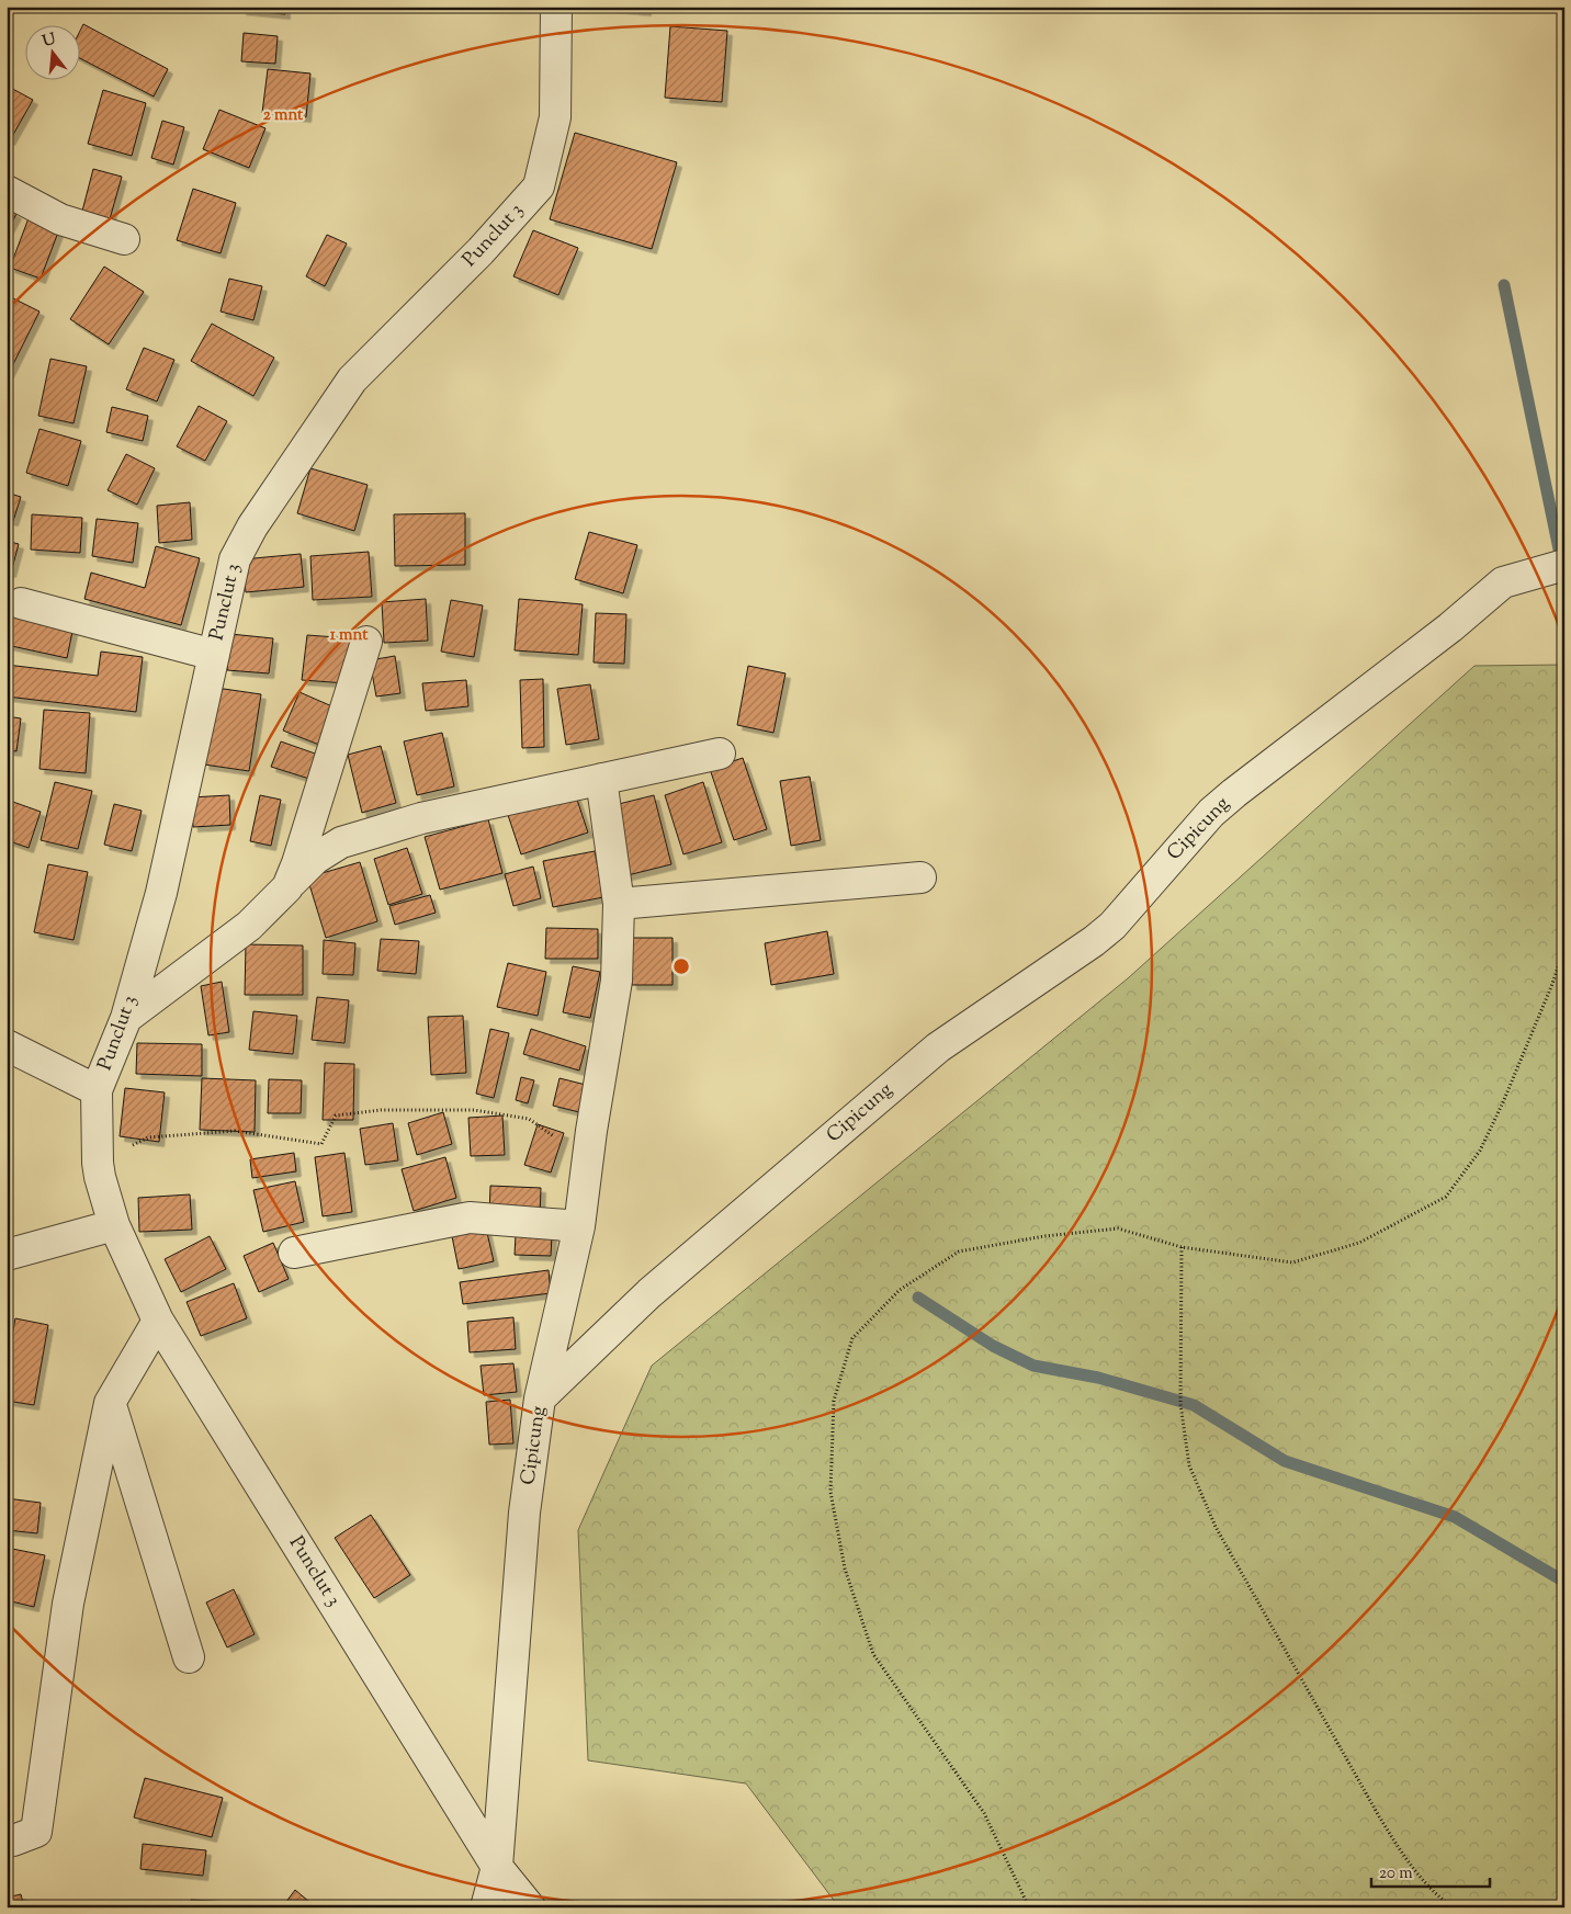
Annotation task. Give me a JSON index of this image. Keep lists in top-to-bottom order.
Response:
{
  "streets": {
    "street": ["Punclut 3", "Cipicung"]
  },
  "crossings": [
    ["Punclut 3", "Cipicung"]
  ],
  "scale_bar": "20 m",
  "north": "top",
  "rings": ["2 mnt", "1 mnt"]
}
